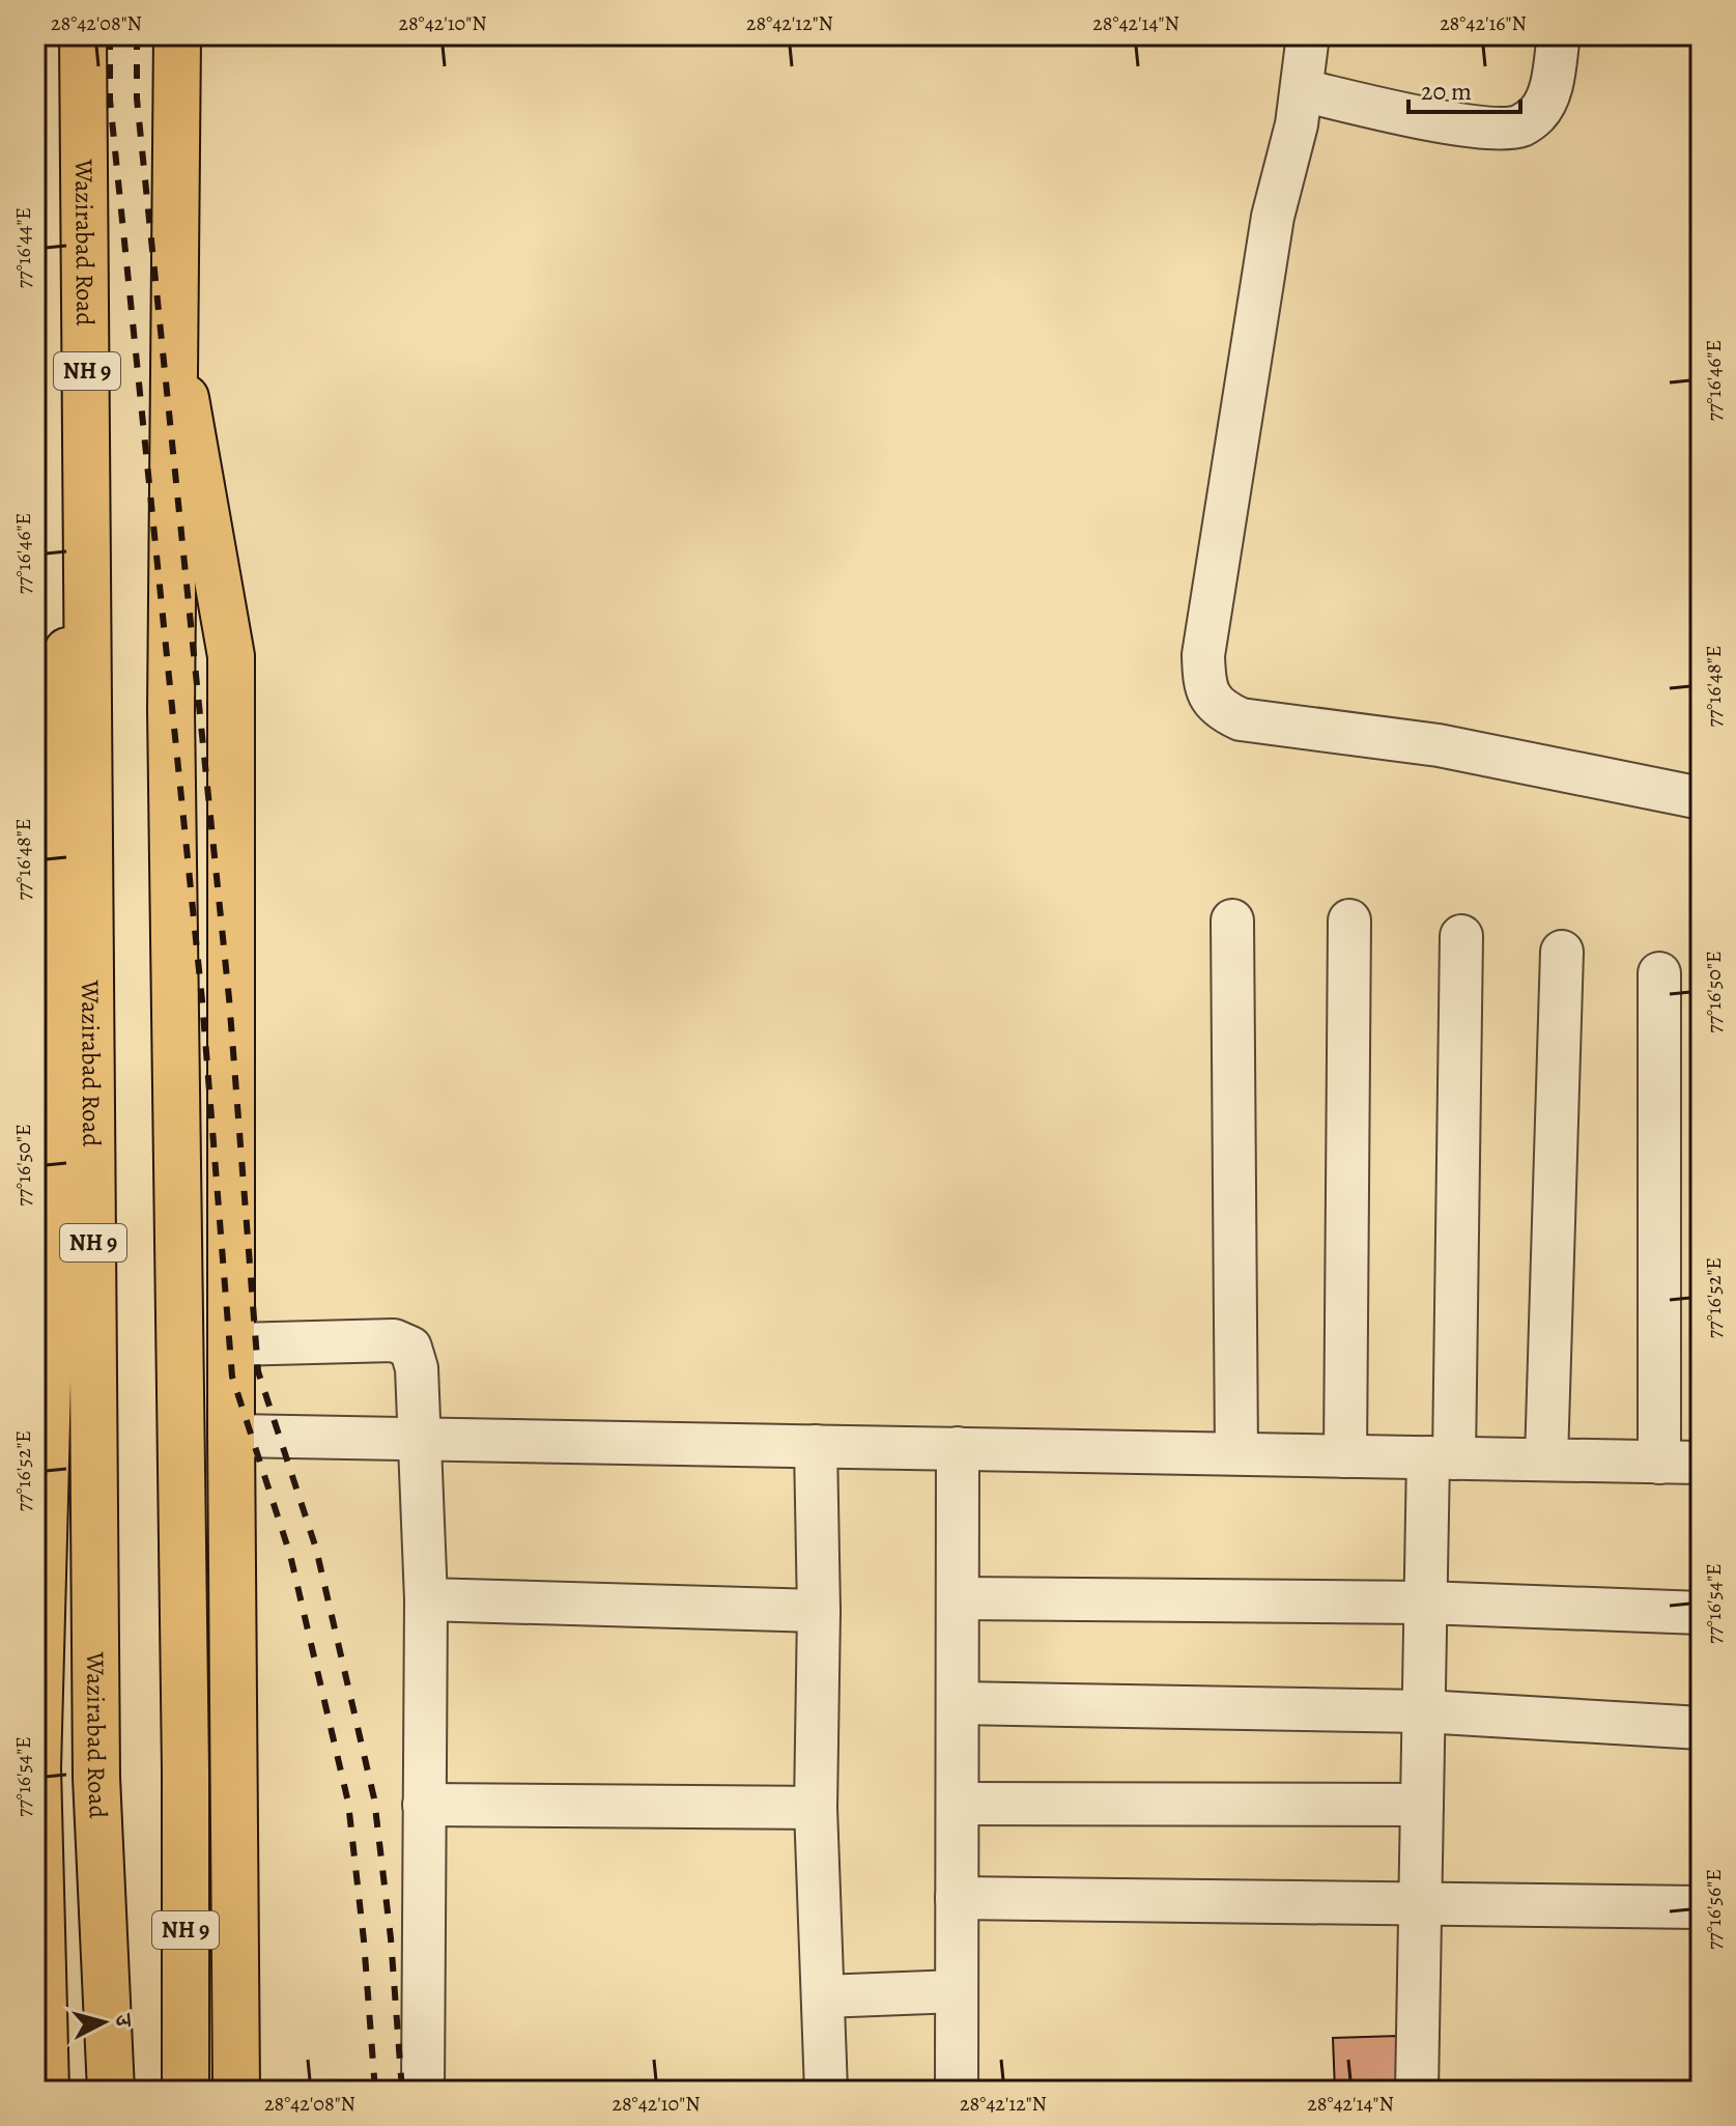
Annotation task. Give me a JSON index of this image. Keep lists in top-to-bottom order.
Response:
{
  "streets": {
    "main road": ["Wazirabad Road", "NH 9"]
  },
  "scale_bar": "20 m",
  "north": "right",
  "coordinates": [
    "28°42'08\"N",
    "28°42'10\"N",
    "28°42'12\"N",
    "28°42'14\"N",
    "28°42'16\"N",
    "77°16'44\"E",
    "77°16'46\"E",
    "77°16'48\"E",
    "77°16'50\"E",
    "77°16'52\"E",
    "77°16'54\"E",
    "77°16'56\"E"
  ]
}
